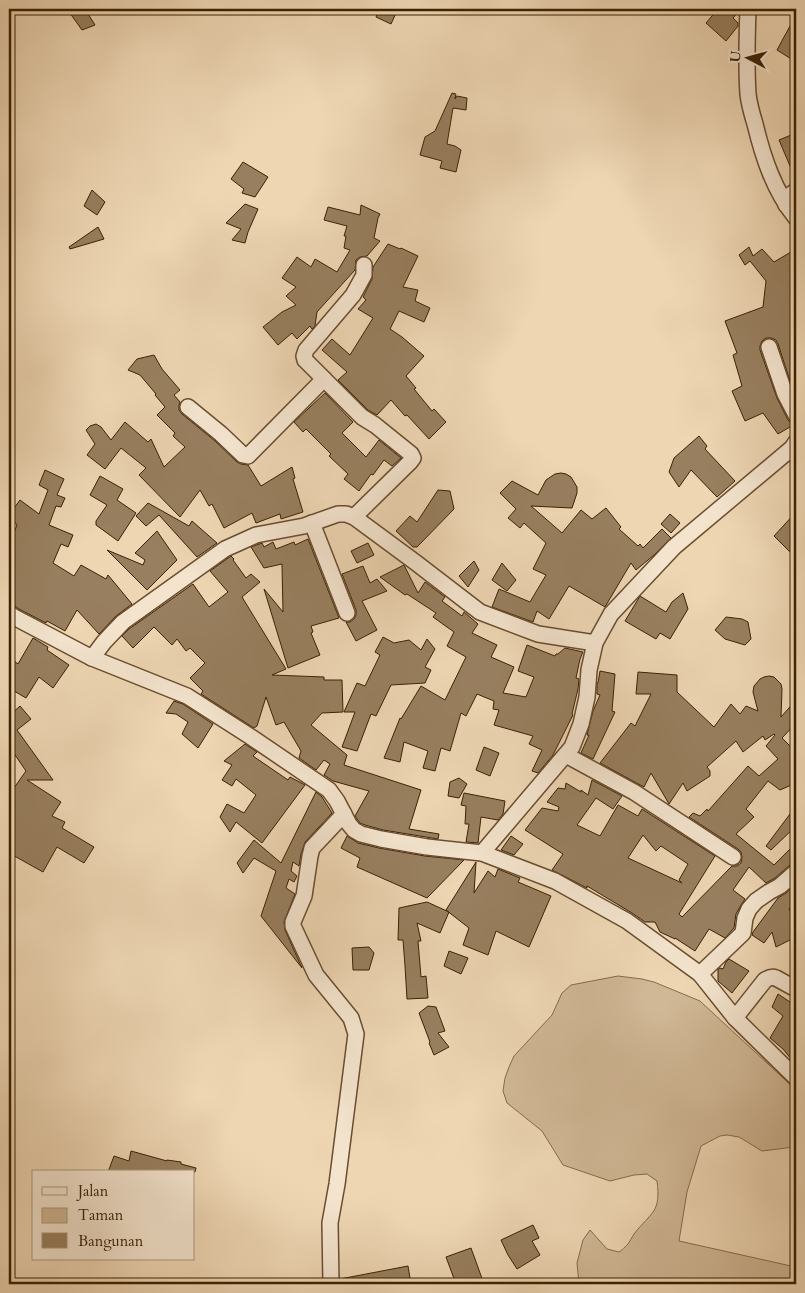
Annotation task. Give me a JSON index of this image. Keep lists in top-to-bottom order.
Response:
{
  "legend": ["Jalan", "Taman", "Bangunan"],
  "north": "left"
}
